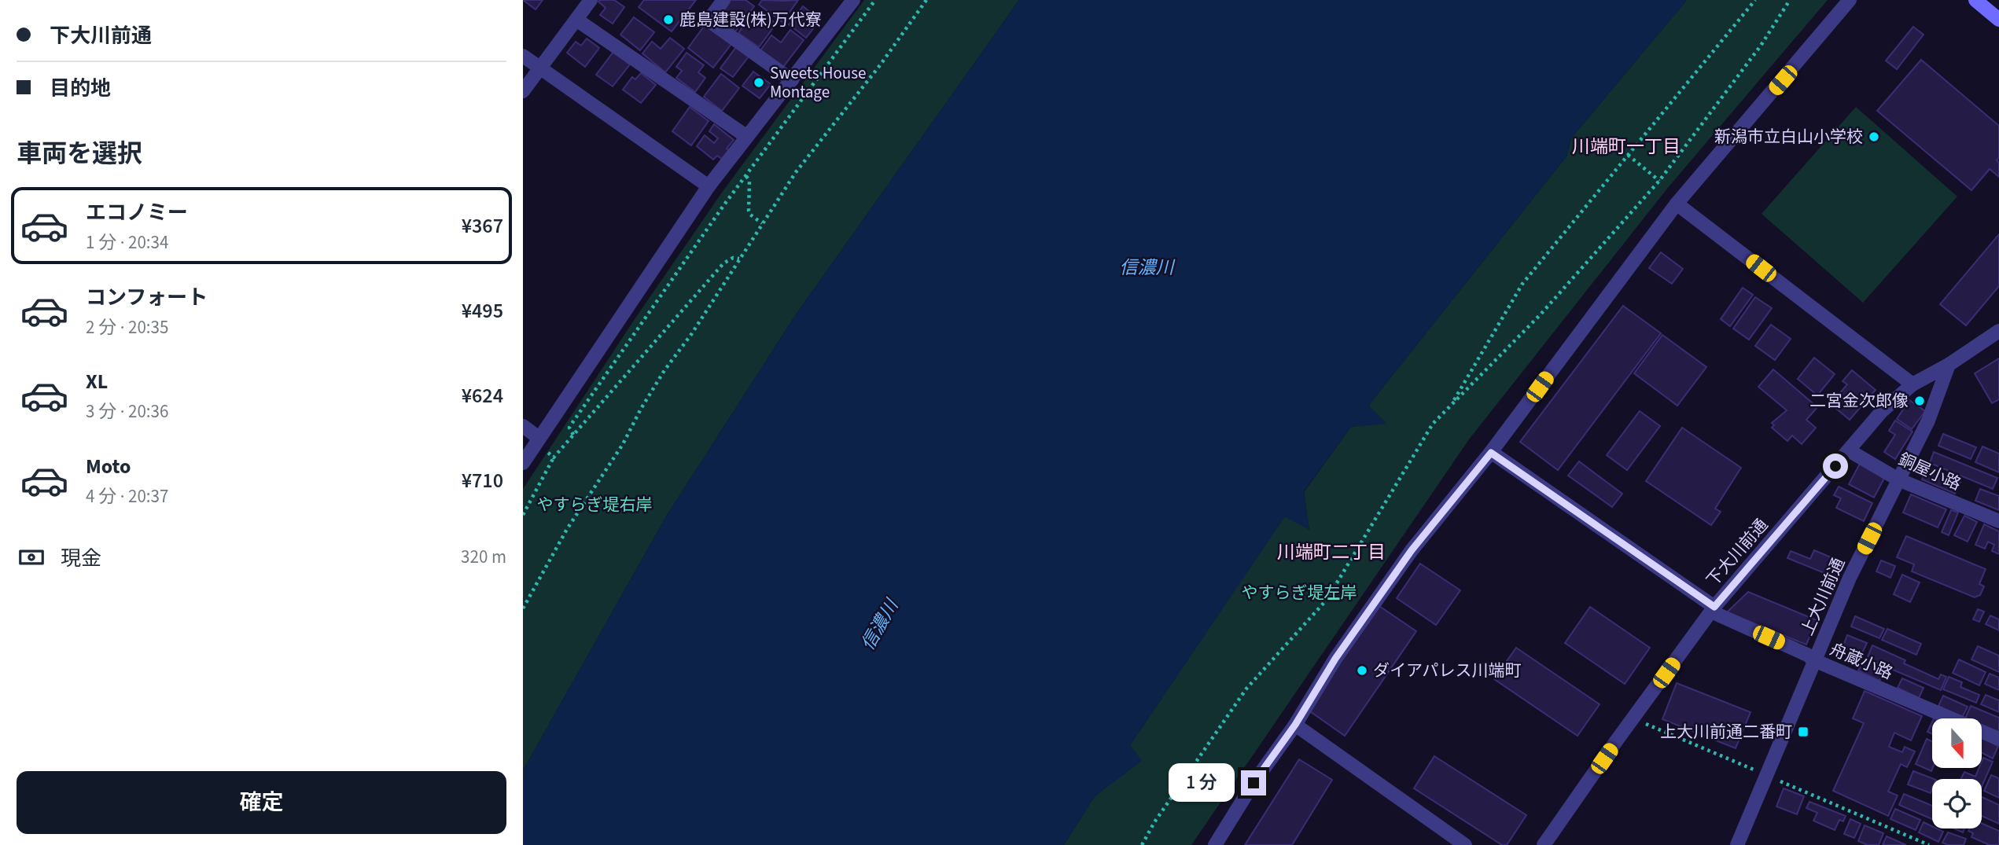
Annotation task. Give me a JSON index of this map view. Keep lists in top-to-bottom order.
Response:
{
  "streets": {
    "street": [
      "銅屋小路",
      "下大川前通",
      "上大川前通",
      "舟蔵小路"
    ]
  },
  "crossings": [
    ["銅屋小路", "下大川前通"],
    ["銅屋小路", "上大川前通"],
    ["下大川前通", "上大川前通"],
    ["下大川前通", "舟蔵小路"],
    ["上大川前通", "舟蔵小路"]
  ],
  "districts": ["川端町一丁目", "川端町二丁目"],
  "water": ["信濃川"],
  "parks": ["やすらぎ堤右岸", "やすらぎ堤左岸"],
  "places": {
    "other": [
      "鹿島建設(株)万代寮",
      "Sweets House Montage",
      "新潟市立白山小学校",
      "二宮金次郎像",
      "ダイアパレス川端町"
    ],
    "transit": ["上大川前通二番町"]
  },
  "north": "bottom",
  "page": {
    "banner": ["下大川前通", "目的地"],
    "heading": "車両を選択",
    "list": [
      {
        "name": "エコノミー",
        "note": "1 分 · 20:34",
        "value": "¥367"
      },
      {
        "name": "コンフォート",
        "note": "2 分 · 20:35",
        "value": "¥495"
      },
      {
        "name": "XL",
        "note": "3 分 · 20:36",
        "value": "¥624"
      },
      {
        "name": "Moto",
        "note": "4 分 · 20:37",
        "value": "¥710"
      }
    ],
    "pay": ["現金", "320 m"],
    "buttons": "確定",
    "bubble": "1 分"
  }
}
